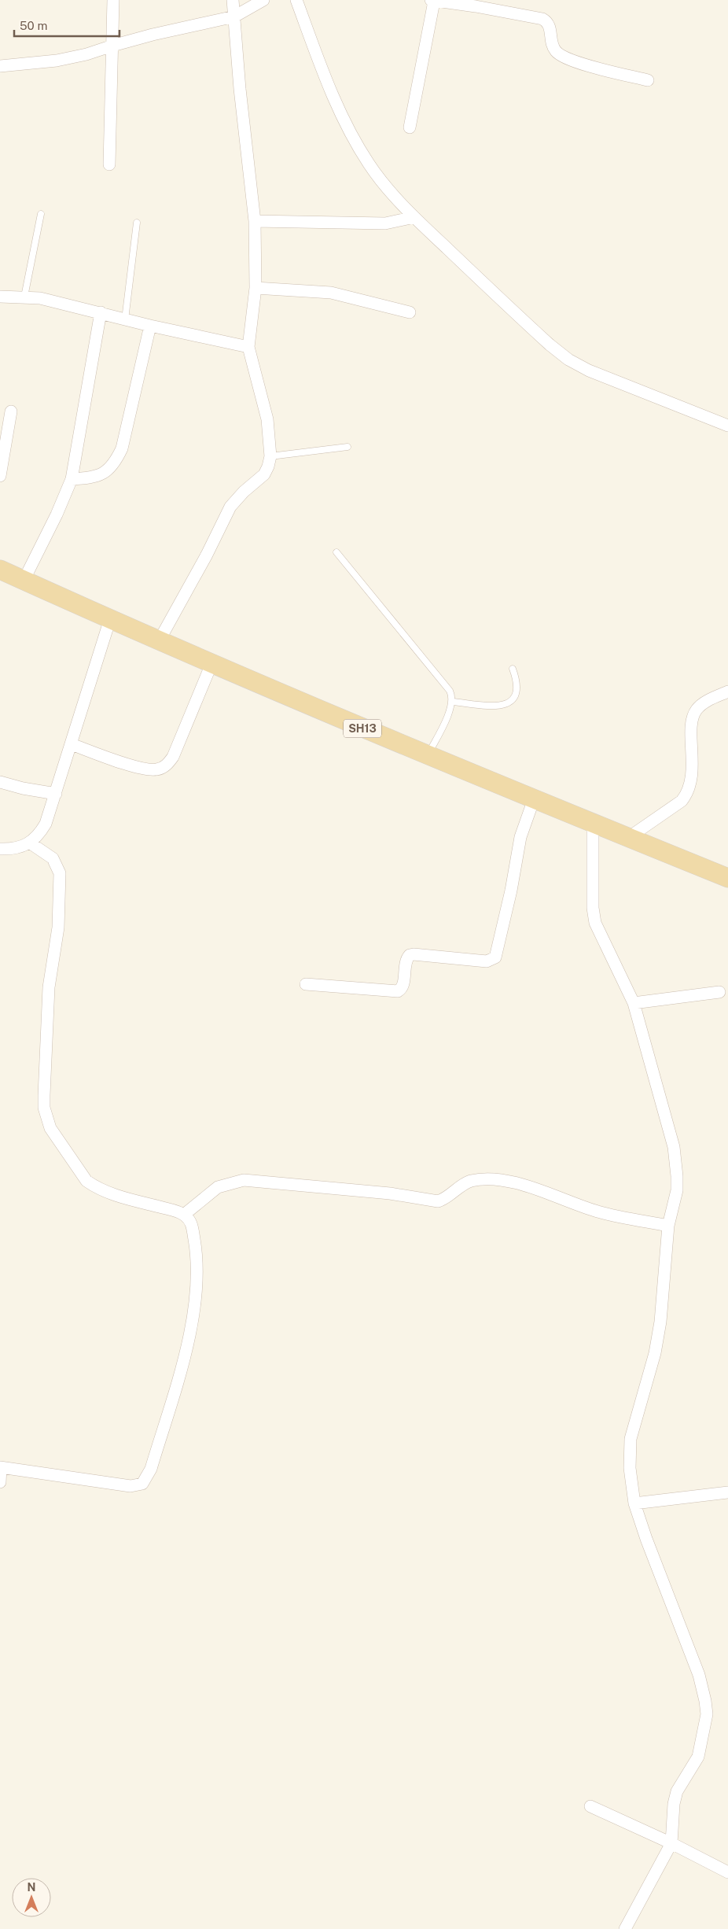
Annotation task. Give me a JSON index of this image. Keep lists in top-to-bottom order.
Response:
{
  "streets": {
    "main road": ["SH13"]
  },
  "scale_bar": "50 m",
  "north": "top"
}
